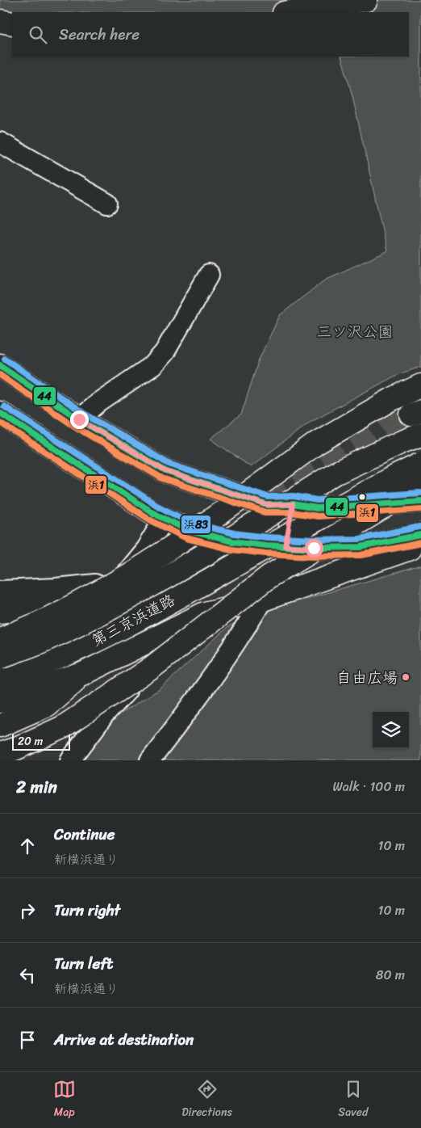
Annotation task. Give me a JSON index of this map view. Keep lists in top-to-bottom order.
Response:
{
  "streets": {
    "main road": ["第三京浜道路"]
  },
  "parks": ["三ツ沢公園"],
  "places": ["自由広場"],
  "lines": ["transit line 浜83", "transit line 44", "transit line 浜1"],
  "scale_bar": "20 m",
  "page": {
    "search": "Search here",
    "scale": "20 m",
    "heading": ["2 min", "Walk · 100 m"],
    "list": [
      ["Continue", "新横浜通り", "10 m"],
      ["Turn right", "10 m"],
      ["Turn left", "新横浜通り", "80 m"],
      "Arrive at destination"
    ],
    "nav": ["Map", "Directions", "Saved"]
  }
}
